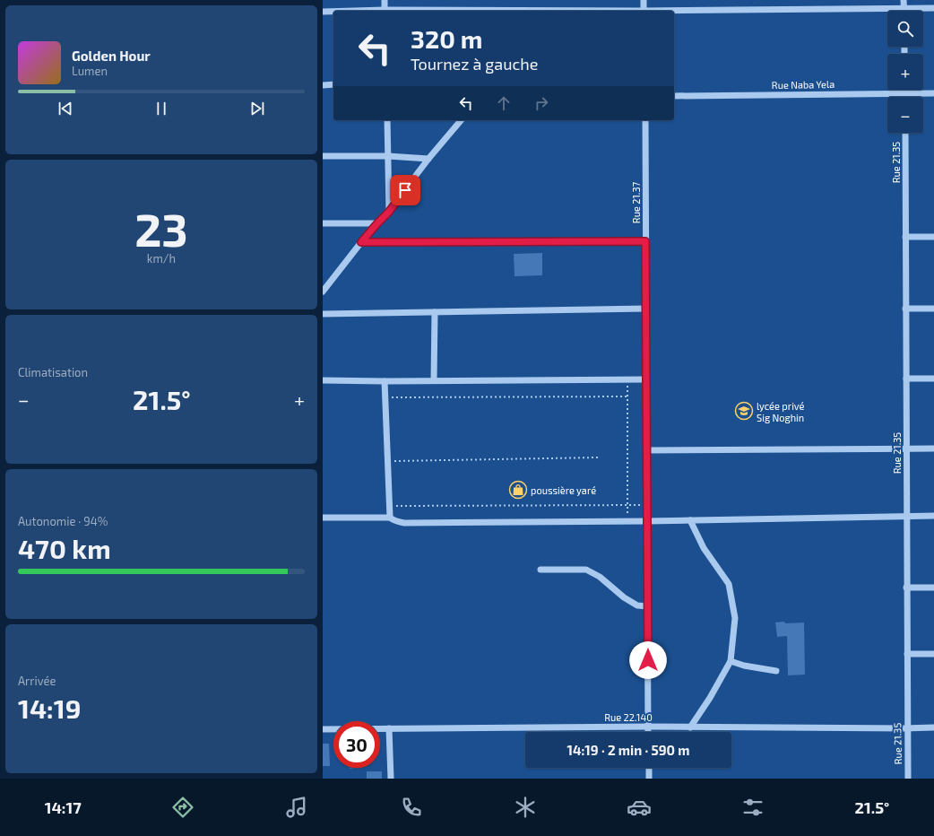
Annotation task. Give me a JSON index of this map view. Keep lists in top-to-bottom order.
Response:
{
  "streets": {
    "street": [
      "Rue Naba Yela",
      "Rue 21.35",
      "Rue 21.37",
      "Rue 22.140"
    ]
  },
  "crossings": [
    ["Rue 21.35", "Rue 22.140"],
    ["Rue 21.37", "Rue 22.140"]
  ],
  "places": {
    "school or university": ["lycée privé Sig Noghin"],
    "shop": ["poussière yaré"]
  },
  "page": {
    "map_buttons": ["+", "−"],
    "turn": ["320 m", "Tournez à gauche"],
    "song": ["Golden Hour", "Lumen"],
    "tile": [
      ["23", "km/h"],
      "Climatisation",
      ["Autonomie · 94%", "470 km"],
      ["Arrivée", "14:19"]
    ],
    "heat": ["−", "21.5°", "+"],
    "limit": "30",
    "trip": "14:19 · 2 min · 590 m",
    "tabs": ["14:17", "21.5°"]
  }
}
